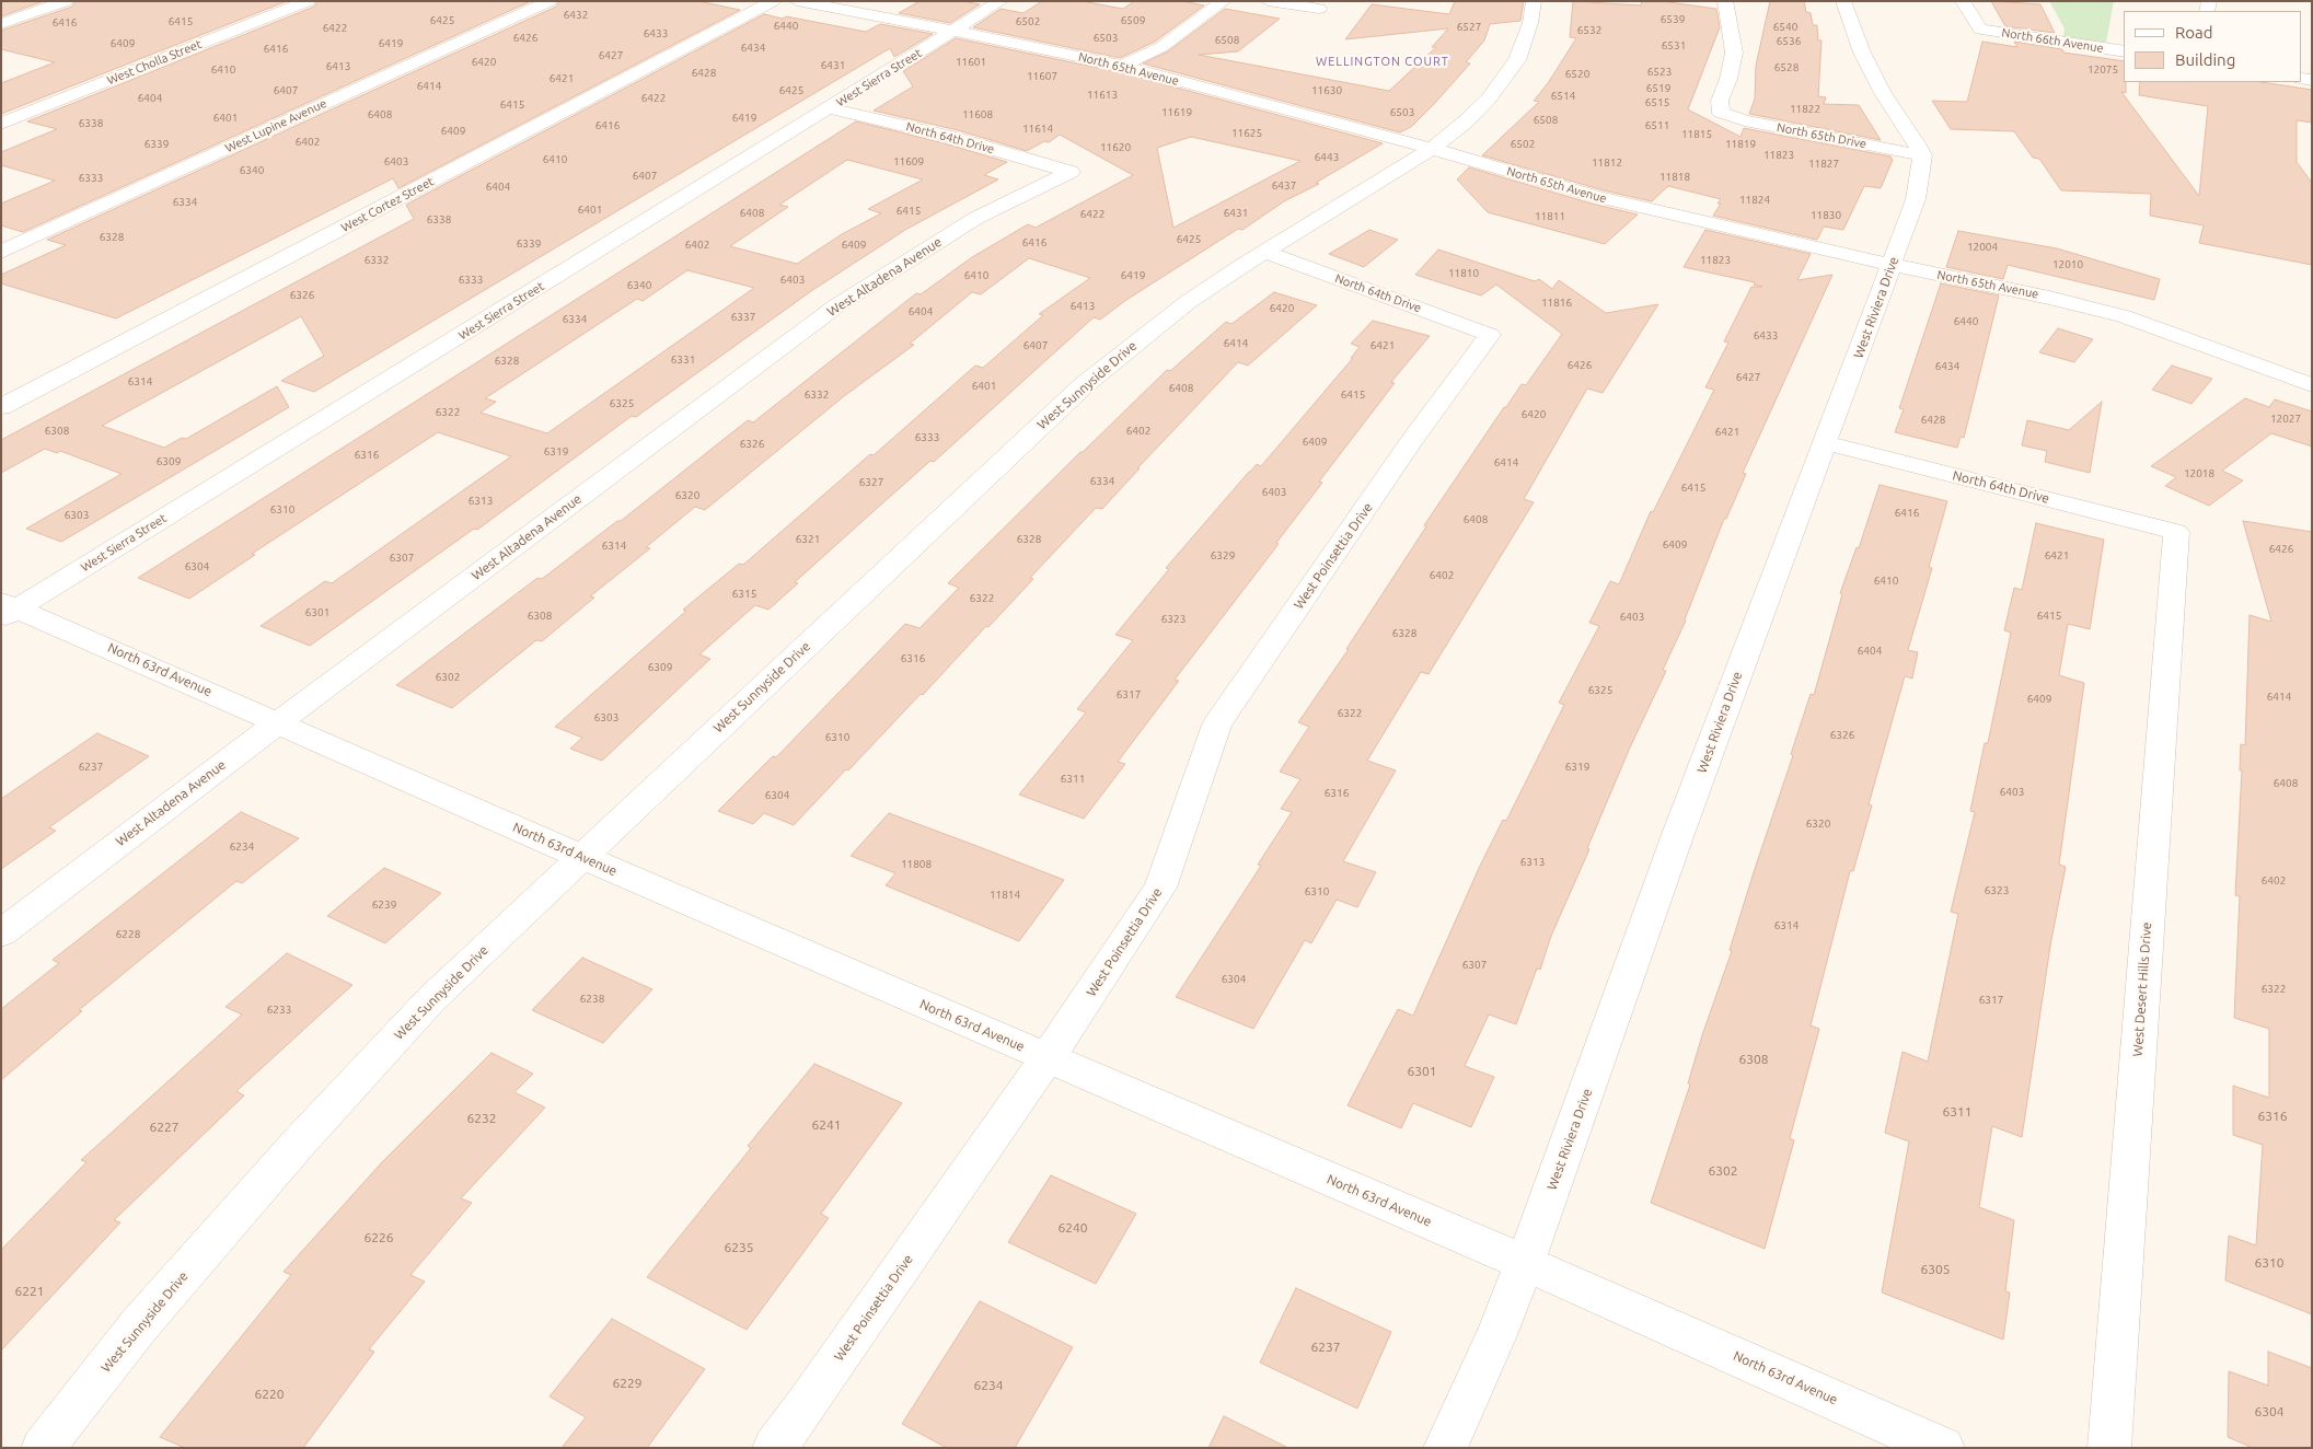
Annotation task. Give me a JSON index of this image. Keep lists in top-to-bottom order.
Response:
{
  "streets": {
    "street": [
      "North 66th Avenue",
      "West Cholla Street",
      "North 65th Avenue",
      "West Sierra Street",
      "West Lupine Avenue",
      "North 65th Drive",
      "North 64th Drive",
      "West Cortez Street",
      "West Altadena Avenue",
      "West Riviera Drive",
      "West Sunnyside Drive",
      "West Poinsettia Drive",
      "North 63rd Avenue",
      "West Desert Hills Drive"
    ]
  },
  "crossings": [
    ["North 65th Avenue", "West Sierra Street"],
    ["North 65th Avenue", "West Riviera Drive"],
    ["North 65th Avenue", "West Sunnyside Drive"],
    ["West Sierra Street", "North 64th Drive"],
    ["West Sierra Street", "North 63rd Avenue"],
    ["North 65th Drive", "West Riviera Drive"],
    ["North 64th Drive", "West Altadena Avenue"],
    ["North 64th Drive", "West Riviera Drive"],
    ["North 64th Drive", "West Sunnyside Drive"],
    ["North 64th Drive", "West Poinsettia Drive"],
    ["North 64th Drive", "West Desert Hills Drive"],
    ["West Altadena Avenue", "North 63rd Avenue"],
    ["West Riviera Drive", "North 63rd Avenue"],
    ["West Sunnyside Drive", "North 63rd Avenue"],
    ["West Poinsettia Drive", "North 63rd Avenue"]
  ],
  "districts": ["WELLINGTON COURT"],
  "house_numbers": [
    "6432",
    "6539",
    "6425",
    "6509",
    "6415",
    "6502",
    "6416",
    "6440",
    "6527",
    "6540",
    "6422",
    "6532",
    "6433",
    "6426",
    "6503",
    "6508",
    "6536",
    "6409",
    "6419",
    "6531",
    "6434",
    "6416",
    "6427",
    "6420",
    "11601",
    "6431",
    "6413",
    "6528",
    "6410",
    "12075",
    "6523",
    "6428",
    "6520",
    "11607",
    "6421",
    "6414",
    "6519",
    "6407",
    "6425",
    "11630",
    "11613",
    "6514",
    "6404",
    "6422",
    "6515",
    "6415",
    "11822",
    "11619",
    "6503",
    "6408",
    "11608",
    "6401",
    "6419",
    "6508",
    "6338",
    "6416",
    "6511",
    "11614",
    "6409",
    "11625",
    "11815",
    "6402",
    "6339",
    "6502",
    "11819",
    "11620",
    "11823",
    "6443",
    "6410",
    "6403",
    "11609",
    "11812",
    "11827",
    "6340",
    "6407",
    "11818",
    "6333",
    "6437",
    "6404",
    "11824",
    "6334",
    "6401",
    "6415",
    "6408",
    "6431",
    "6422",
    "11830",
    "11811",
    "6338",
    "6328",
    "6425",
    "6416",
    "6339",
    "6402",
    "6409",
    "12004",
    "6332",
    "11823",
    "12010",
    "11810",
    "6410",
    "6419",
    "6333",
    "6403",
    "6340",
    "6326",
    "11816",
    "6413",
    "6420",
    "6404",
    "6337",
    "6334",
    "6440",
    "6433",
    "6414",
    "6407",
    "6421",
    "6331",
    "6328",
    "6426",
    "6434",
    "6427",
    "6314",
    "6401",
    "6408",
    "6332",
    "6415",
    "6325",
    "6322",
    "6420",
    "12027",
    "6428",
    "6308",
    "6402",
    "6421",
    "6333",
    "6409",
    "6326",
    "6319",
    "6316",
    "6309",
    "6414",
    "12018",
    "6334",
    "6327",
    "6415",
    "6403",
    "6320",
    "6313",
    "6310",
    "6416",
    "6303",
    "6408",
    "6321",
    "6328",
    "6409",
    "6314",
    "6426",
    "6329",
    "6421",
    "6307",
    "6304",
    "6402",
    "6410",
    "6315",
    "6322",
    "6301",
    "6308",
    "6415",
    "6403",
    "6323",
    "6328",
    "6404",
    "6316",
    "6309",
    "6302",
    "6325",
    "6317",
    "6414",
    "6409",
    "6322",
    "6303",
    "6326",
    "6310",
    "6237",
    "6319",
    "6311",
    "6408",
    "6403",
    "6316",
    "6304",
    "6320",
    "6234",
    "6313",
    "11808",
    "6402",
    "6323",
    "6310",
    "11814",
    "6239",
    "6314",
    "6228",
    "6307",
    "6304",
    "6322",
    "6238",
    "6317",
    "6233",
    "6308",
    "6301",
    "6311",
    "6316",
    "6232",
    "6241",
    "6227",
    "6302",
    "6240",
    "6226",
    "6235",
    "6310",
    "6305",
    "6221",
    "6237",
    "6229",
    "6234",
    "6220",
    "6304"
  ],
  "legend": ["Road", "Building"]
}
